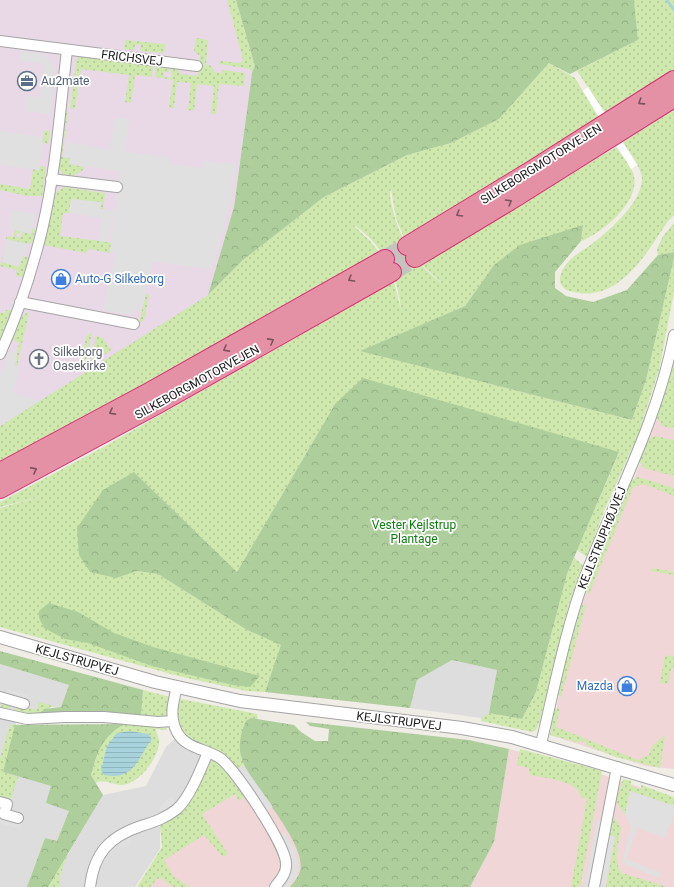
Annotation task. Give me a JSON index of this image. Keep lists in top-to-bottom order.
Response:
{
  "streets": {
    "highway": ["SILKEBORGMOTORVEJEN"],
    "street": ["FRICHSVEJ", "KEJLSTRUPHØJVEJ", "KEJLSTRUPVEJ"]
  },
  "crossings": [
    ["KEJLSTRUPHØJVEJ", "KEJLSTRUPVEJ"]
  ],
  "parks": ["Vester Kejlstrup Plantage"],
  "places": {
    "office": ["Au2mate"],
    "shop": ["Auto-G Silkeborg", "Mazda"],
    "church": ["Silkeborg Oasekirke"]
  }
}
